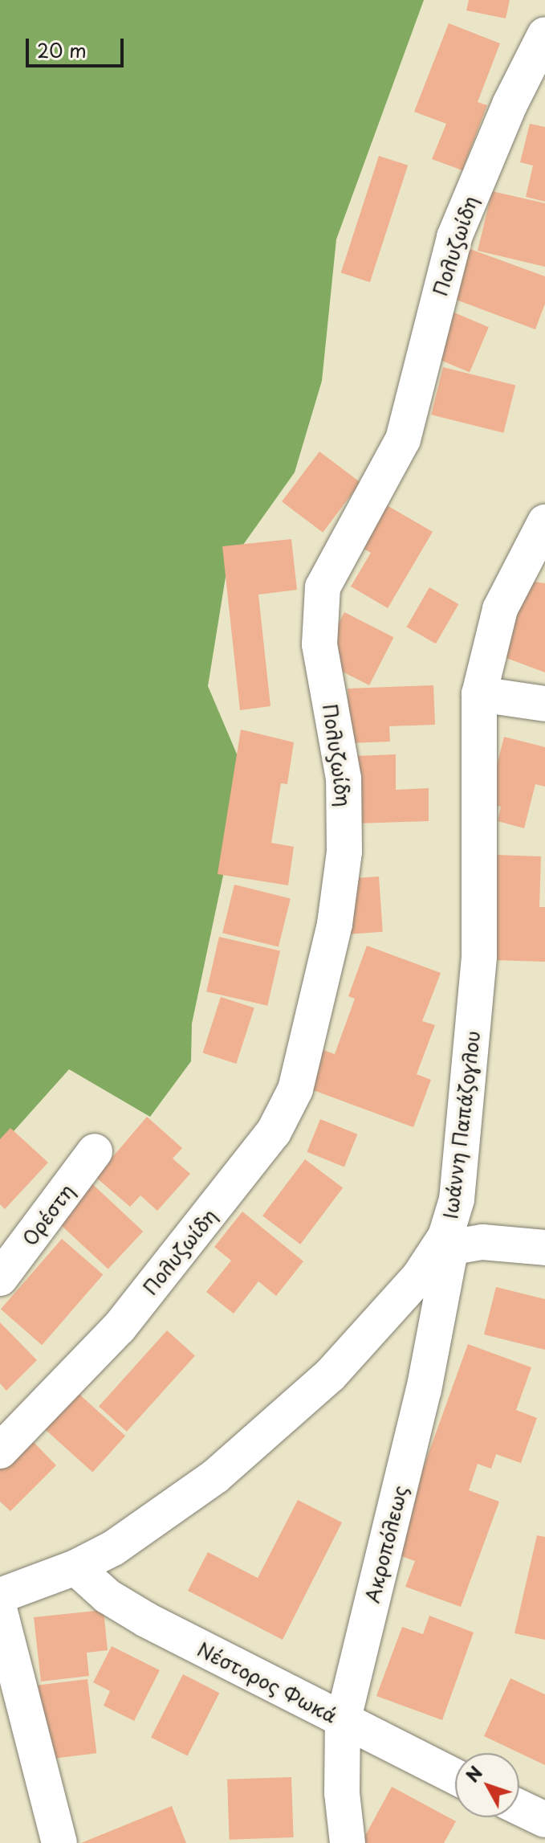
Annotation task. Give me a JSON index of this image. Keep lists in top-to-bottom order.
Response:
{
  "streets": {
    "street": [
      "Πολυζωίδη",
      "Ιωάννη Παπάζογλου",
      "Ορέστη",
      "Ακροπόλεως",
      "Νέστορος Φωκά"
    ]
  },
  "crossings": [
    ["Ιωάννη Παπάζογλου", "Ακροπόλεως"],
    ["Ιωάννη Παπάζογλου", "Νέστορος Φωκά"],
    ["Ακροπόλεως", "Νέστορος Φωκά"]
  ],
  "scale_bar": "20 m",
  "north": "top left"
}
